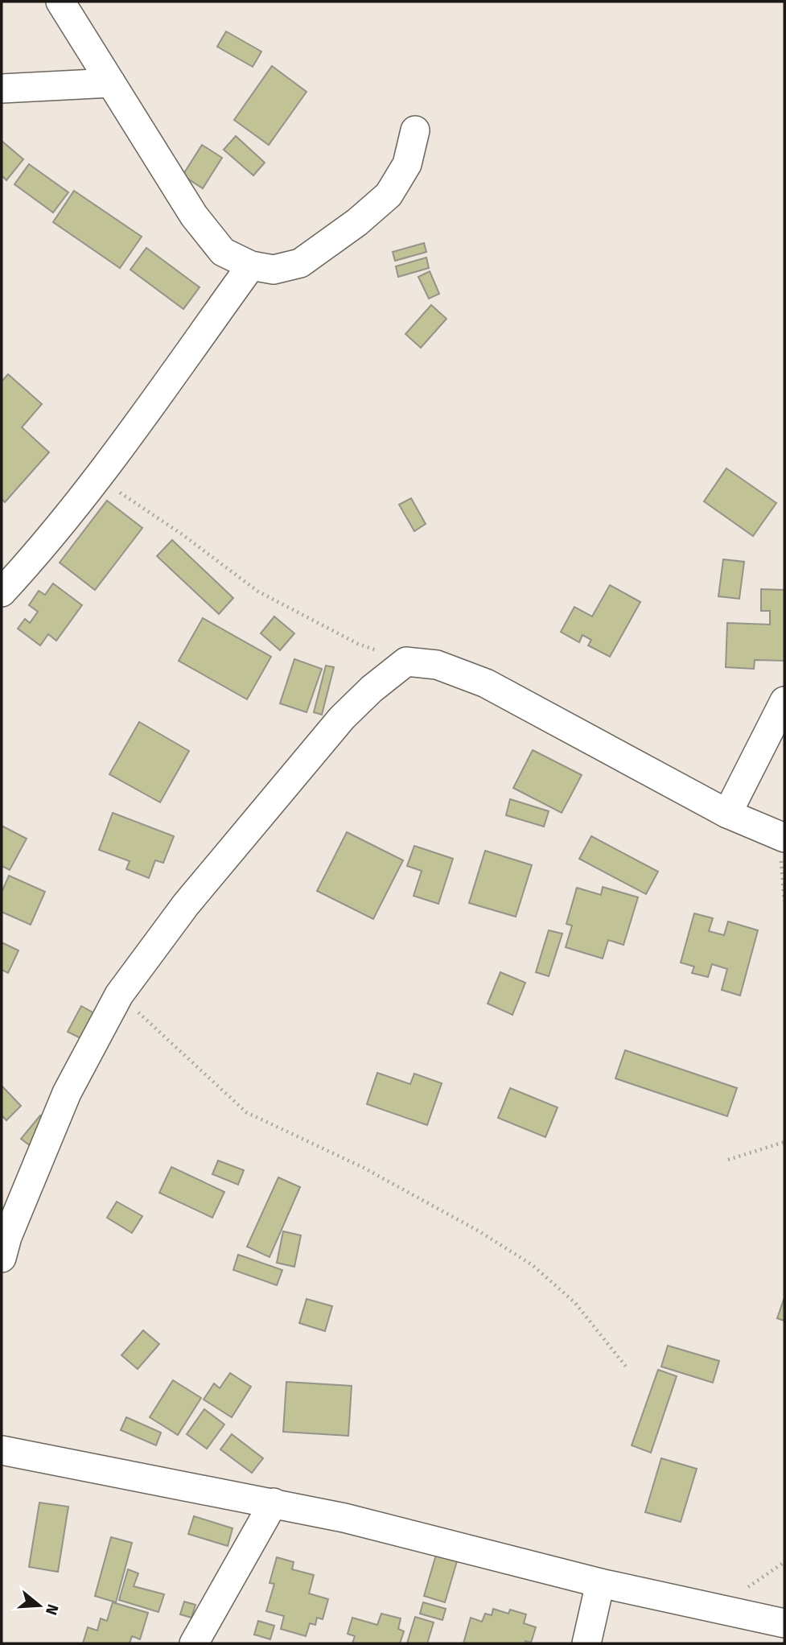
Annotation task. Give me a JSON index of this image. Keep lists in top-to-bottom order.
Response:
{
  "north": "right"
}
